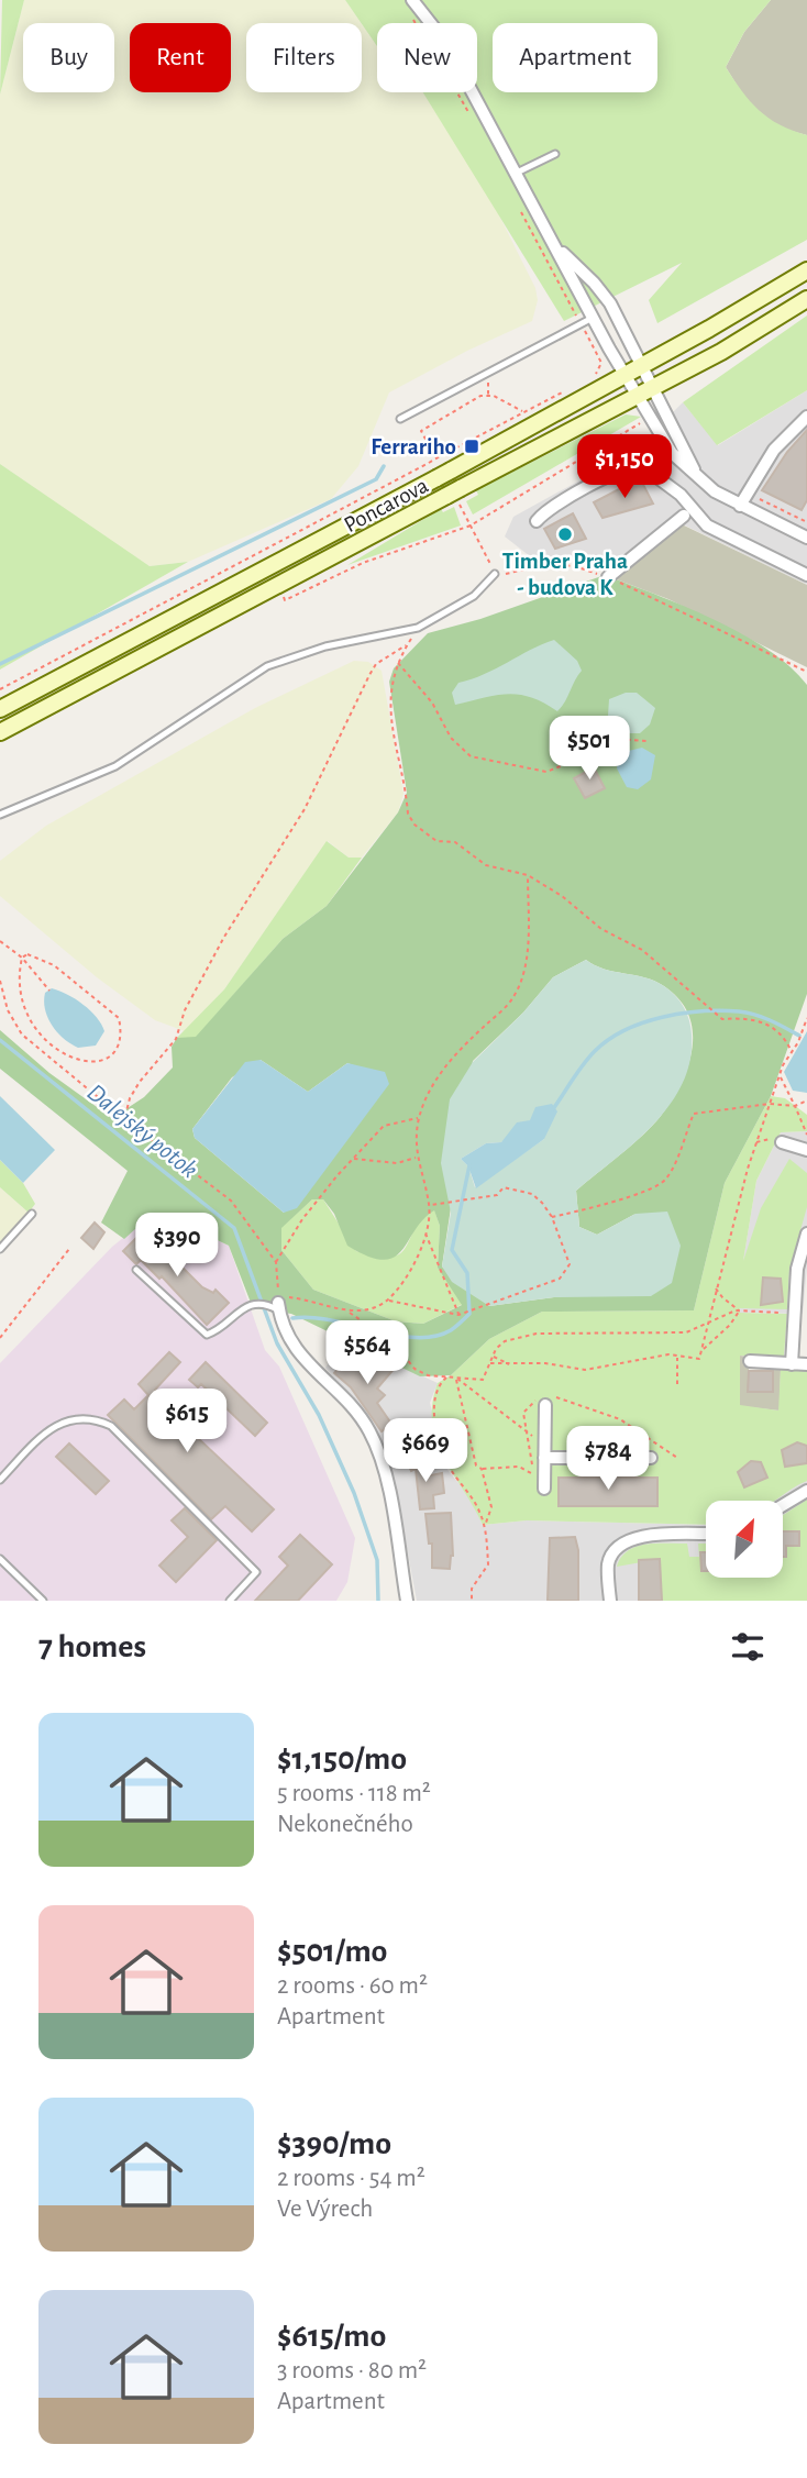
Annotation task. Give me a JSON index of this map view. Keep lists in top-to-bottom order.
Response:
{
  "streets": {
    "main road": ["Poncarova"]
  },
  "water": ["Dalejský potok"],
  "places": {
    "transit": ["Ferrariho"],
    "other": ["Timber Praha - budova K"]
  },
  "north": "top right",
  "page": {
    "chip": [
      "Buy",
      "Rent",
      "Filters",
      "New",
      "Apartment"
    ],
    "price": [
      "$1,150",
      "$501",
      "$390",
      "$564",
      "$615",
      "$669",
      "$784"
    ],
    "heading": "7 homes",
    "list": [
      {
        "name": "$1,150/mo",
        "note": "5 rooms · 118 m² · Nekonečného"
      },
      {
        "name": "$501/mo",
        "note": "2 rooms · 60 m² · Apartment"
      },
      {
        "name": "$390/mo",
        "note": "2 rooms · 54 m² · Ve Výrech"
      },
      {
        "name": "$615/mo",
        "note": "3 rooms · 80 m² · Apartment"
      }
    ]
  }
}
